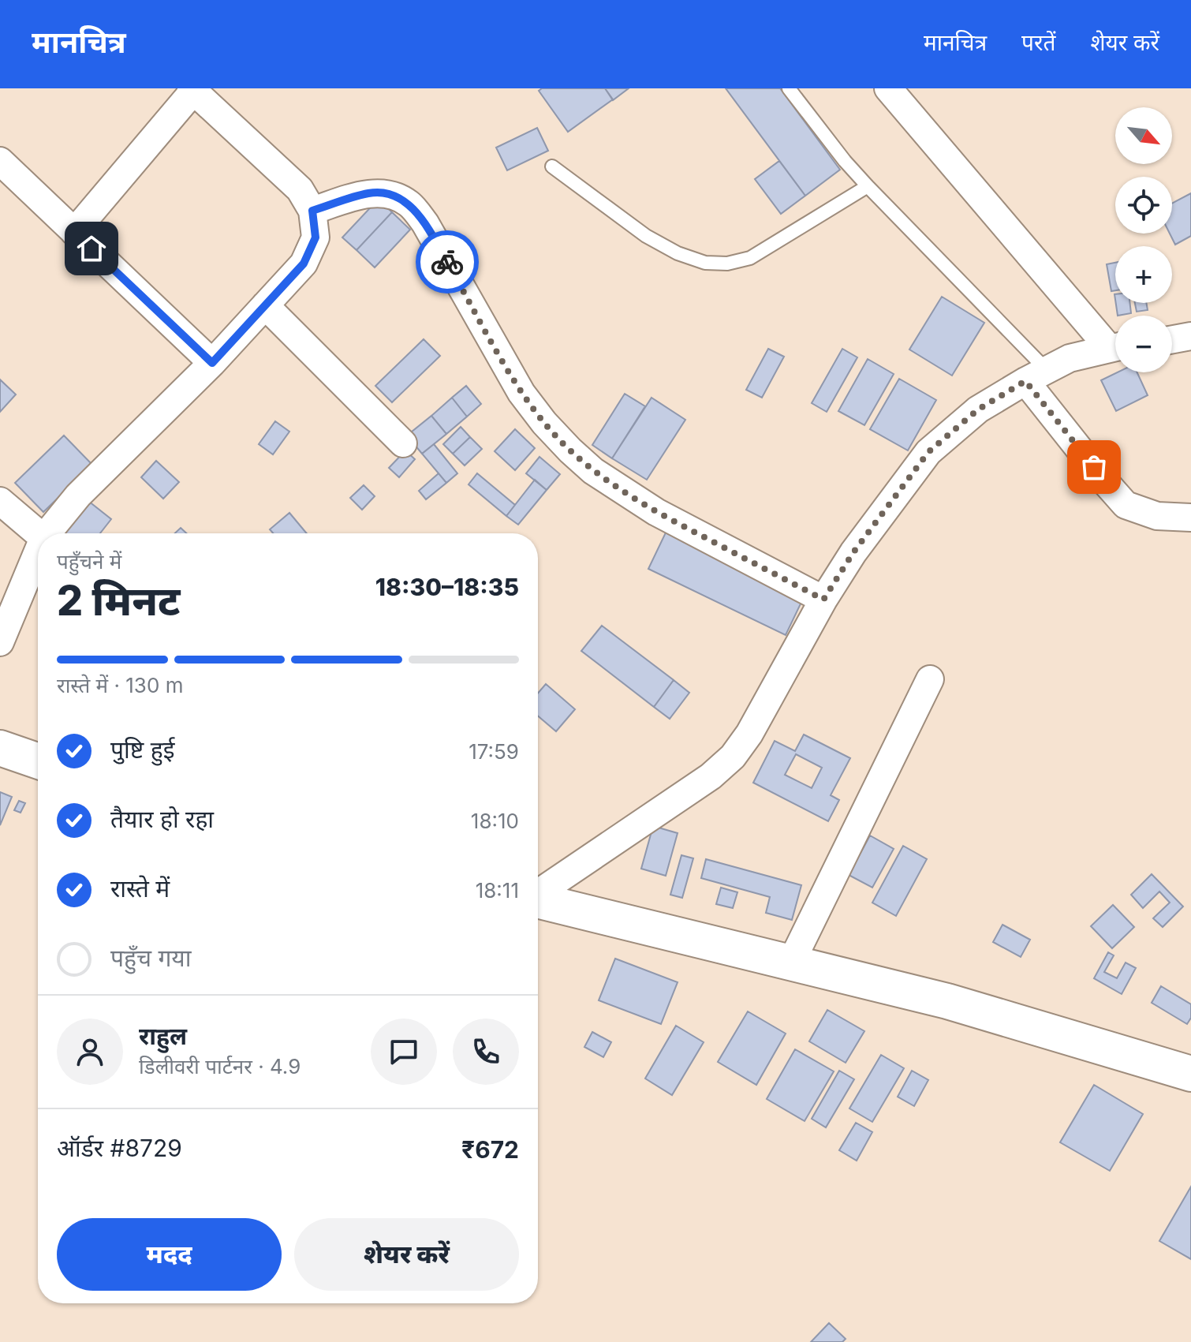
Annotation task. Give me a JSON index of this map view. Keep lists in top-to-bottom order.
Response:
{
  "north": "bottom right",
  "page": {
    "header": "मानचित्र",
    "nav": ["मानचित्र", "परतें", "शेयर करें"],
    "map_buttons": ["+", "−"],
    "heading": ["2 मिनट", "पहुँचने में", "18:30–18:35"],
    "panel": [
      "राहुल",
      "डिलीवरी पार्टनर · 4.9",
      "ऑर्डर #8729",
      "₹672"
    ],
    "bar": "रास्ते में · 130 m",
    "list": [
      ["पुष्टि हुई", "17:59"],
      ["तैयार हो रहा", "18:10"],
      ["रास्ते में", "18:11"],
      "पहुँच गया"
    ],
    "buttons": ["मदद", "शेयर करें"]
  }
}
